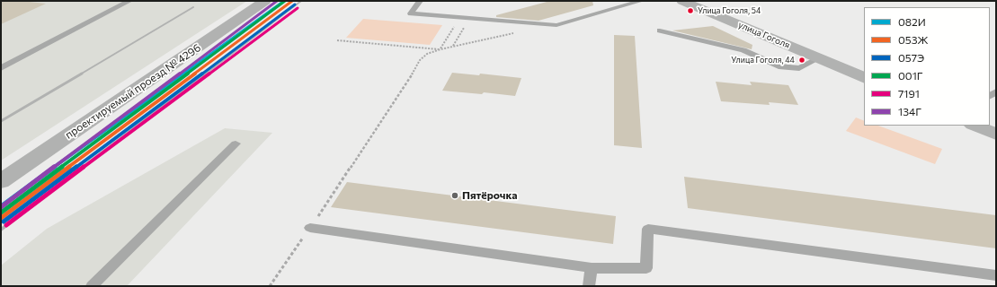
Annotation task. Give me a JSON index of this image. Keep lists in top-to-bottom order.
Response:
{
  "streets": {
    "street": ["улица Гоголя", "проектируемый проезд № 4296"]
  },
  "places": ["Улица Гоголя, 54", "Улица Гоголя, 44", "Пятёрочка"],
  "lines": [
    "transit line 082И",
    "transit line 053Ж",
    "transit line 001Г",
    "transit line 134Г",
    "transit line 057Э",
    "transit line 7191"
  ],
  "legend": [
    "082И",
    "053Ж",
    "057Э",
    "001Г",
    "7191",
    "134Г"
  ]
}
